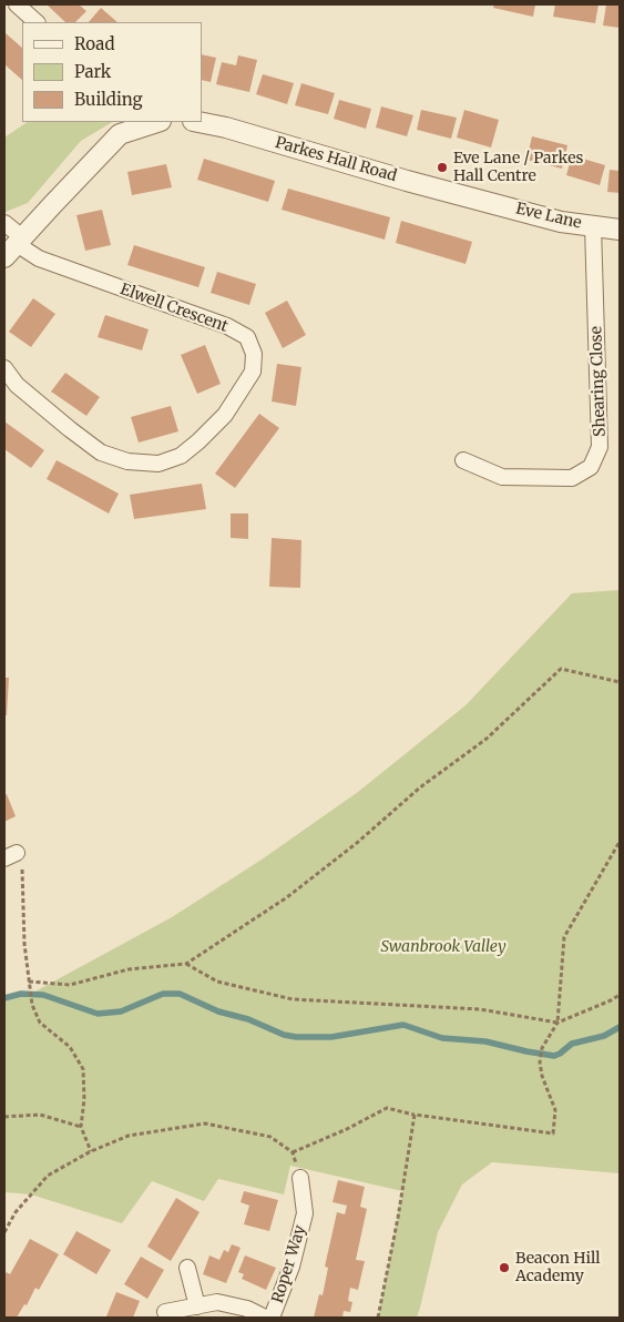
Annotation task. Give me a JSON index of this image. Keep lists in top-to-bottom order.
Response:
{
  "streets": {
    "street": [
      "Parkes Hall Road",
      "Eve Lane",
      "Elwell Crescent",
      "Shearing Close",
      "Roper Way"
    ]
  },
  "crossings": [
    ["Parkes Hall Road", "Eve Lane"],
    ["Eve Lane", "Shearing Close"]
  ],
  "parks": ["Swanbrook Valley"],
  "places": ["Eve Lane / Parkes Hall Centre", "Beacon Hill Academy"],
  "legend": ["Road", "Park", "Building"]
}
